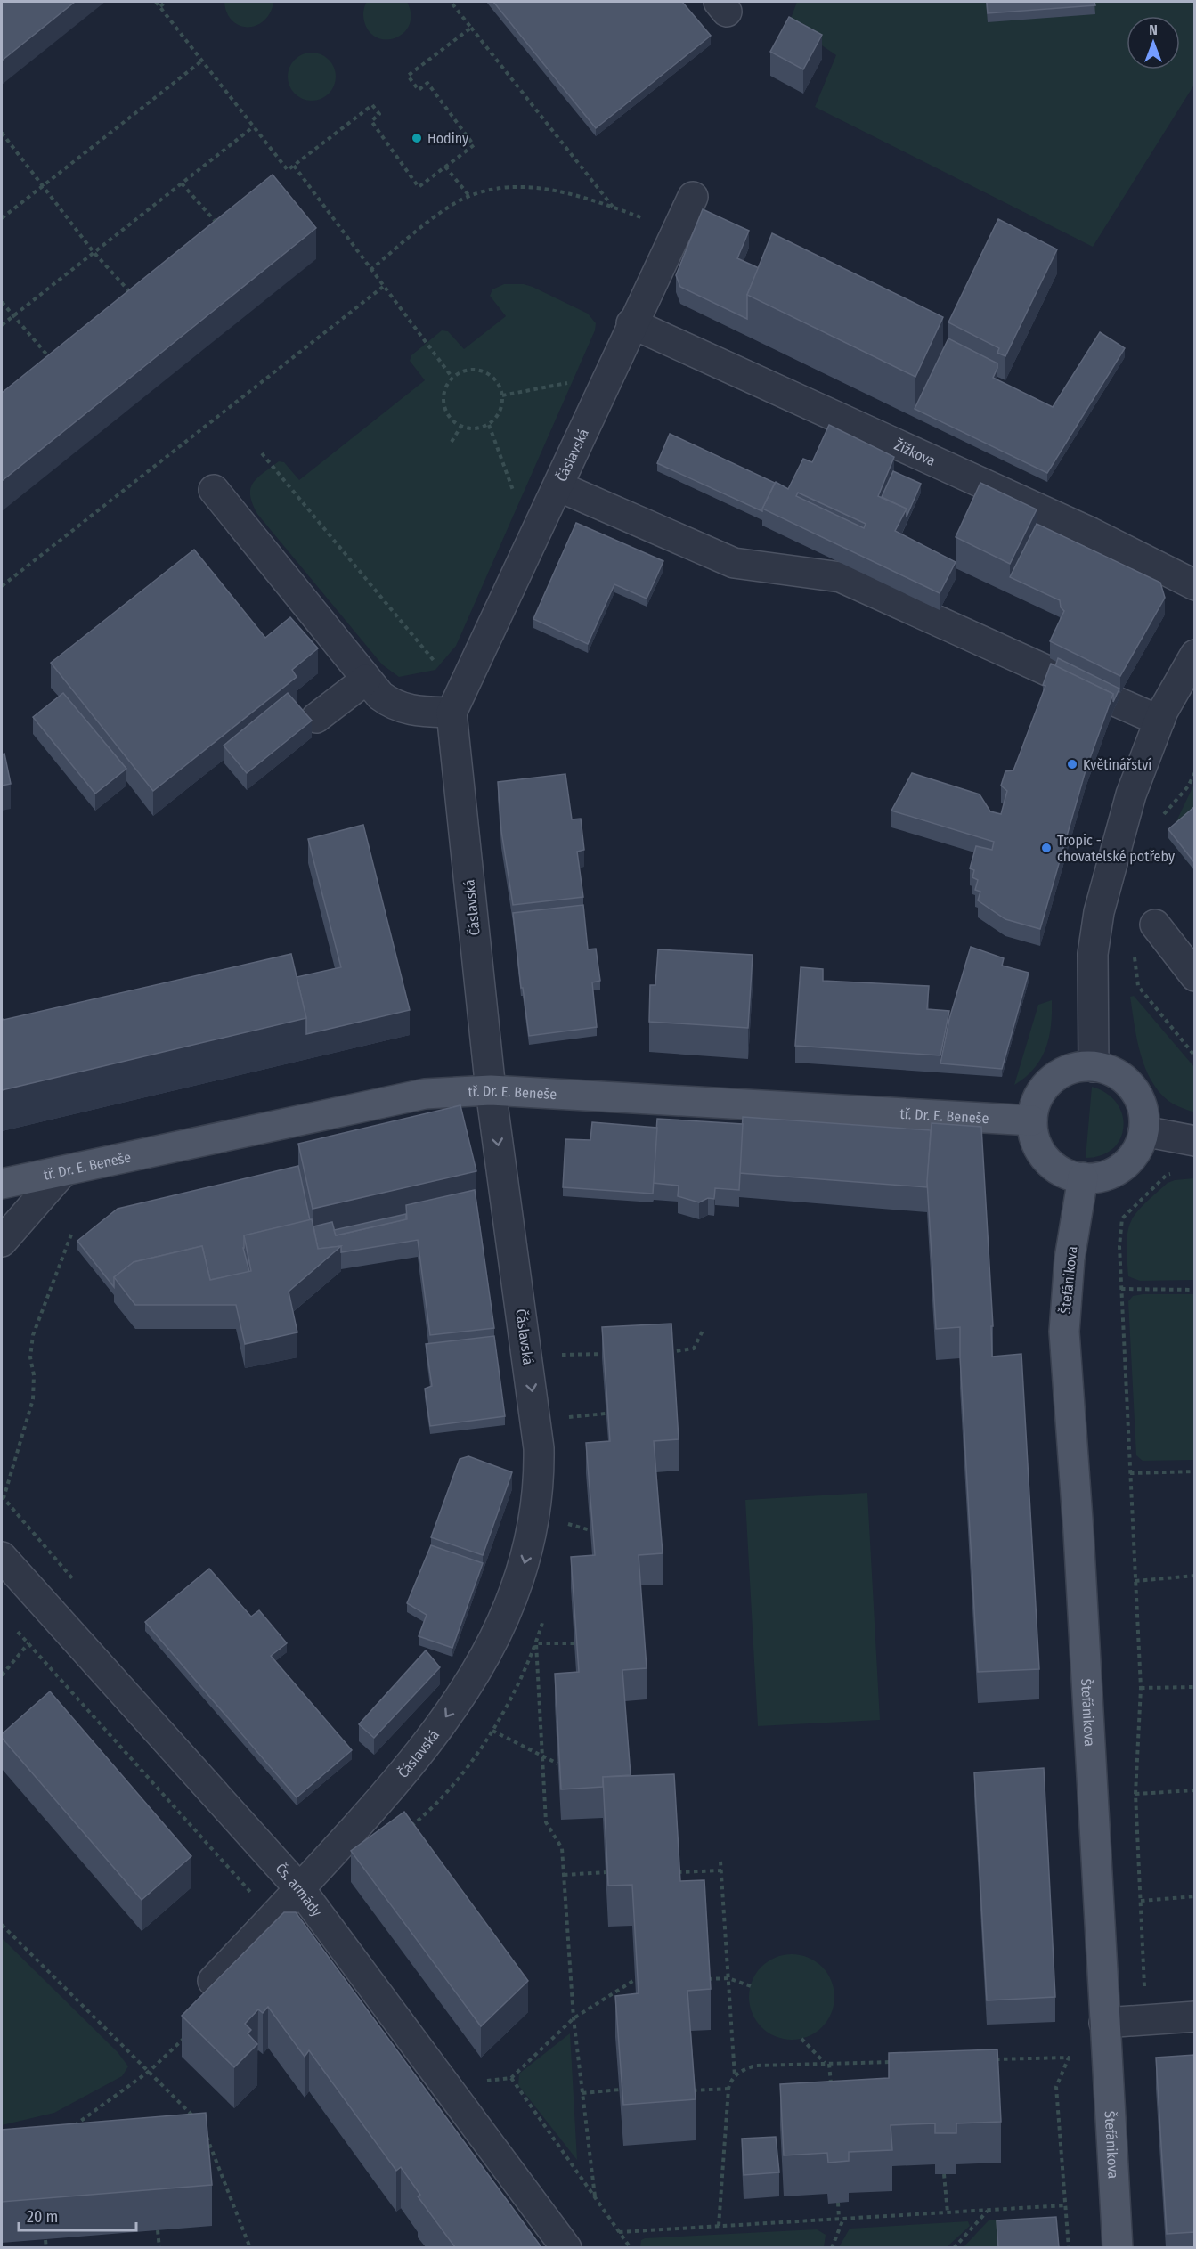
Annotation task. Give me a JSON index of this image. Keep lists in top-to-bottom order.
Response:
{
  "streets": {
    "main road": ["tř. Dr. E. Beneše", "Štefánikova"],
    "street": ["Žižkova", "Čáslavská", "Čs. armády"]
  },
  "crossings": [
    ["Žižkova", "Čáslavská"],
    ["Čáslavská", "tř. Dr. E. Beneše"],
    ["Čáslavská", "Čs. armády"],
    ["tř. Dr. E. Beneše", "Štefánikova"]
  ],
  "one_way": ["Čáslavská"],
  "places": ["Hodiny", "Květinářství", "Tropic - chovatelské potřeby"],
  "scale_bar": "20 m",
  "north": "top"
}
